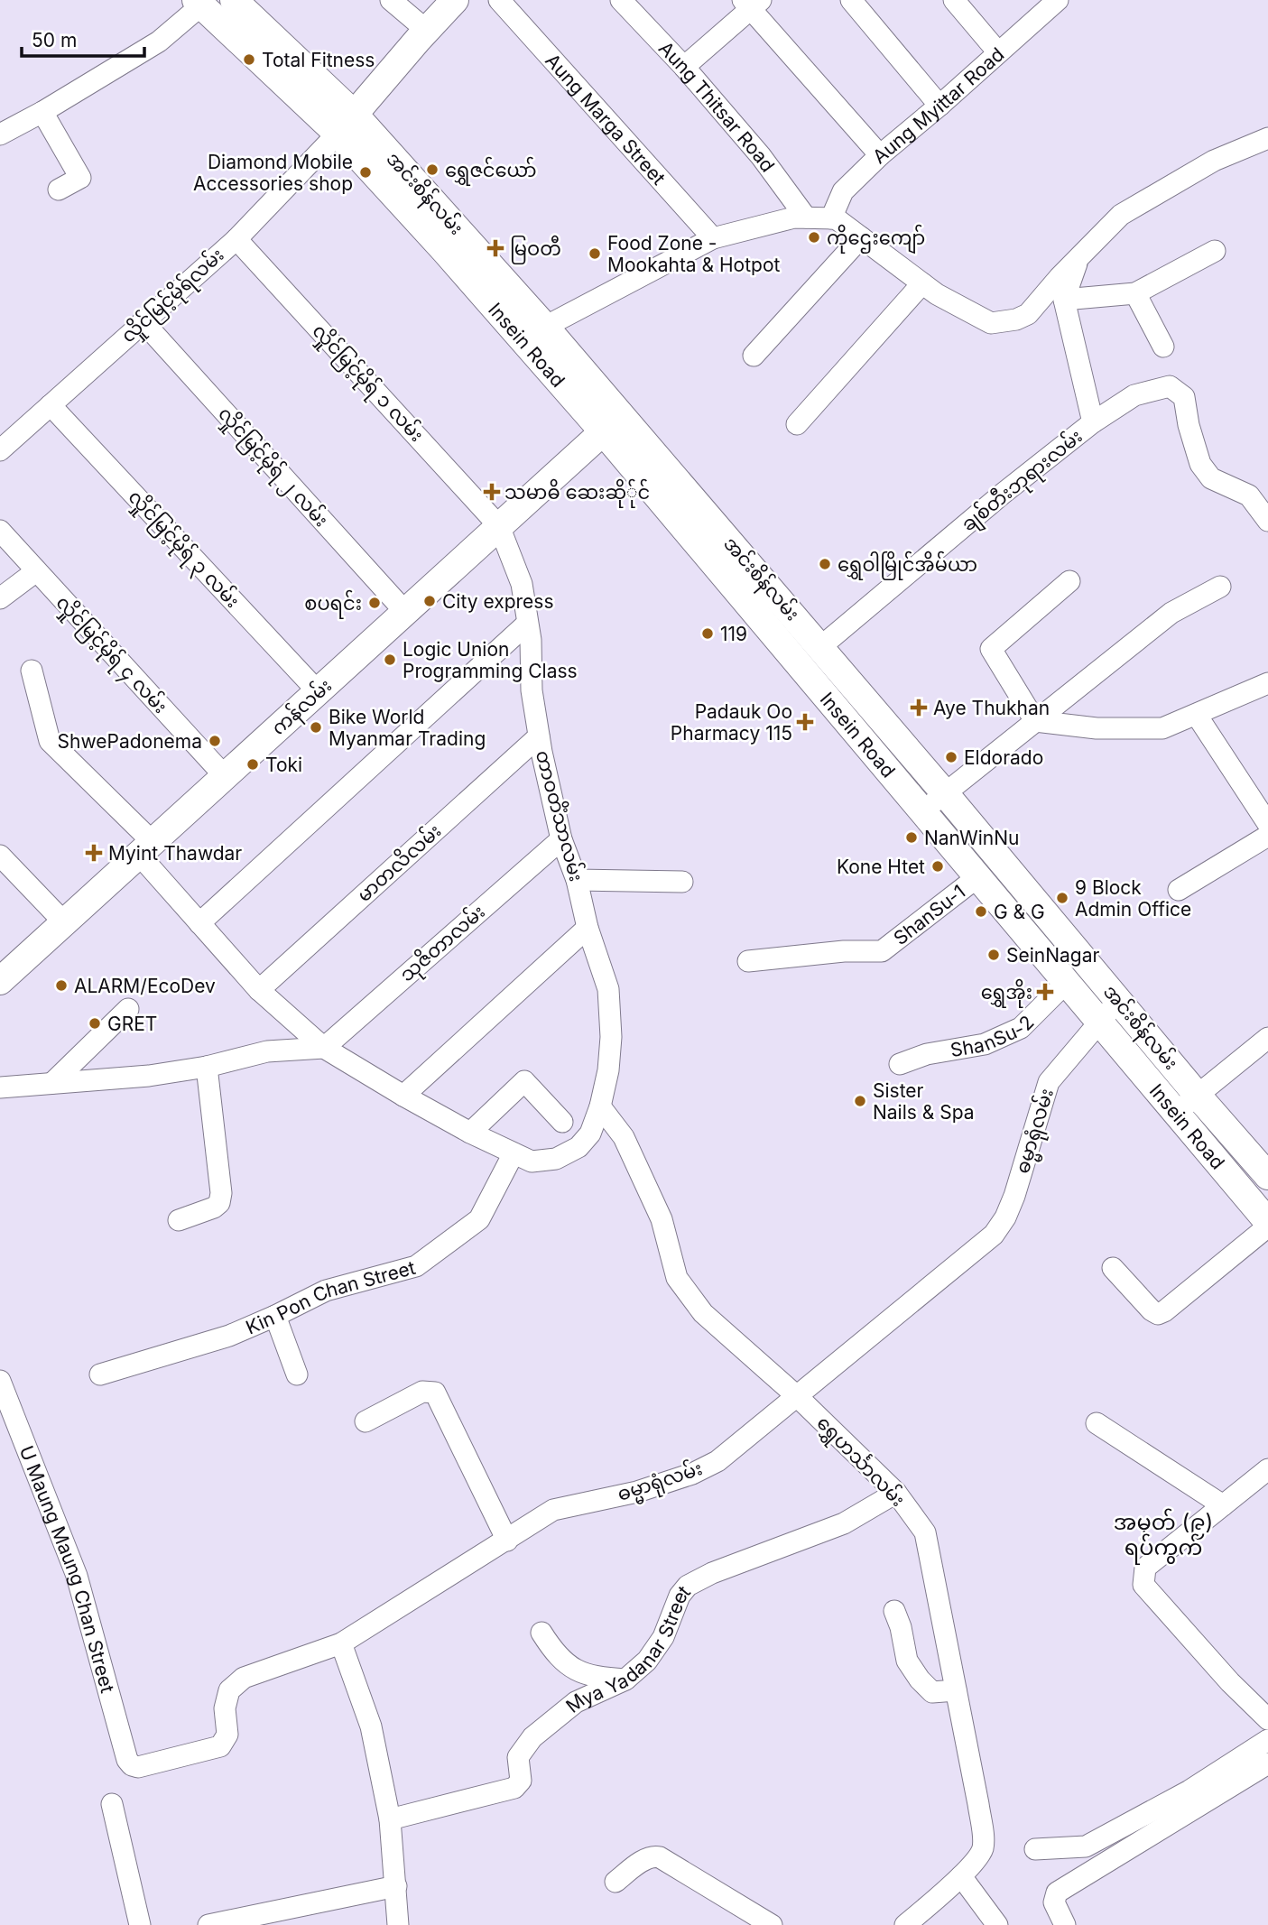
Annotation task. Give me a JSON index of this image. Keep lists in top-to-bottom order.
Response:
{
  "streets": {
    "main road": ["အင်းစိန်လမ်း", "Insein Road", "ကန်လမ်း"],
    "street": [
      "Aung Myittar Road",
      "Aung Thitsar Road",
      "Aung Marga Street",
      "လှိုင်မြင့်မိုရ်လမ်း",
      "လှိုင်မြင့်မိုရ် ၁ လမ်း",
      "လှိုင်မြင့်မိုရ် ၂ လမ်း",
      "ချစ်တီးဘုရားလမ်း",
      "လှိုင်မြင့်မိုရ် ၃ လမ်း",
      "လှိုင်မြင့်မိုရ် ၄ လမ်း",
      "တာဝတိံသာလမ်း",
      "မာတလိလမ်း",
      "ShanSu-1",
      "သုဇိတာလမ်း",
      "ShanSu-2",
      "ဓမ္မာရုံလမ်း",
      "Kin Pon Chan Street",
      "ရွှေဟင်္သာလမ်း",
      "U Maung Maung Chan Street",
      "Mya Yadanar Street"
    ]
  },
  "crossings": [
    ["အင်းစိန်လမ်း", "လှိုင်မြင့်မိုရ်လမ်း"],
    ["အင်းစိန်လမ်း", "Insein Road"],
    ["အင်းစိန်လမ်း", "ချစ်တီးဘုရားလမ်း"],
    ["အင်းစိန်လမ်း", "ကန်လမ်း"],
    ["အင်းစိန်လမ်း", "ဓမ္မာရုံလမ်း"],
    ["လှိုင်မြင့်မိုရ်လမ်း", "လှိုင်မြင့်မိုရ် ၁ လမ်း"],
    ["လှိုင်မြင့်မိုရ်လမ်း", "လှိုင်မြင့်မိုရ် ၂ လမ်း"],
    ["လှိုင်မြင့်မိုရ်လမ်း", "လှိုင်မြင့်မိုရ် ၃ လမ်း"],
    ["Insein Road", "ကန်လမ်း"],
    ["Insein Road", "ShanSu-1"],
    ["Insein Road", "ShanSu-2"],
    ["Insein Road", "ဓမ္မာရုံလမ်း"],
    ["လှိုင်မြင့်မိုရ် ၁ လမ်း", "ကန်လမ်း"],
    ["လှိုင်မြင့်မိုရ် ၁ လမ်း", "တာဝတိံသာလမ်း"],
    ["လှိုင်မြင့်မိုရ် ၂ လမ်း", "ကန်လမ်း"],
    ["လှိုင်မြင့်မိုရ် ၃ လမ်း", "ကန်လမ်း"],
    ["လှိုင်မြင့်မိုရ် ၄ လမ်း", "ကန်လမ်း"],
    ["ကန်လမ်း", "တာဝတိံသာလမ်း"],
    ["တာဝတိံသာလမ်း", "မာတလိလမ်း"],
    ["တာဝတိံသာလမ်း", "သုဇိတာလမ်း"],
    ["တာဝတိံသာလမ်း", "Kin Pon Chan Street"],
    ["တာဝတိံသာလမ်း", "ရွှေဟင်္သာလမ်း"],
    ["ဓမ္မာရုံလမ်း", "ရွှေဟင်္သာလမ်း"],
    ["ဓမ္မာရုံလမ်း", "U Maung Maung Chan Street"],
    ["ရွှေဟင်္သာလမ်း", "Mya Yadanar Street"]
  ],
  "districts": ["အမှတ် (၉) ရပ်ကွက်"],
  "places": {
    "other": [
      "Total Fitness",
      "ရွှေဇင်ယော်",
      "Diamond Mobile Accessories shop",
      "ကိုဌေးကျော်",
      "Food Zone - Mookahta & Hotpot",
      "ရွှေဝါမြိုင်အိမ်ယာ",
      "City express",
      "စပရင်း",
      "119",
      "Logic Union Programming Class",
      "Bike World Myanmar Trading",
      "ShwePadonema",
      "Eldorado",
      "Toki",
      "NanWinNu",
      "Kone Htet",
      "9 Block Admin Office",
      "G & G",
      "SeinNagar",
      "ALARM/EcoDev",
      "GRET",
      "Sister Nails & Spa"
    ],
    "health": [
      "မြဝတီ",
      "သမာဓိ ဆေးဆို်ုင်",
      "Aye Thukhan",
      "Padauk Oo Pharmacy 115",
      "Myint Thawdar",
      "ရွှေအိုး"
    ]
  },
  "scale_bar": "50 m"
}
